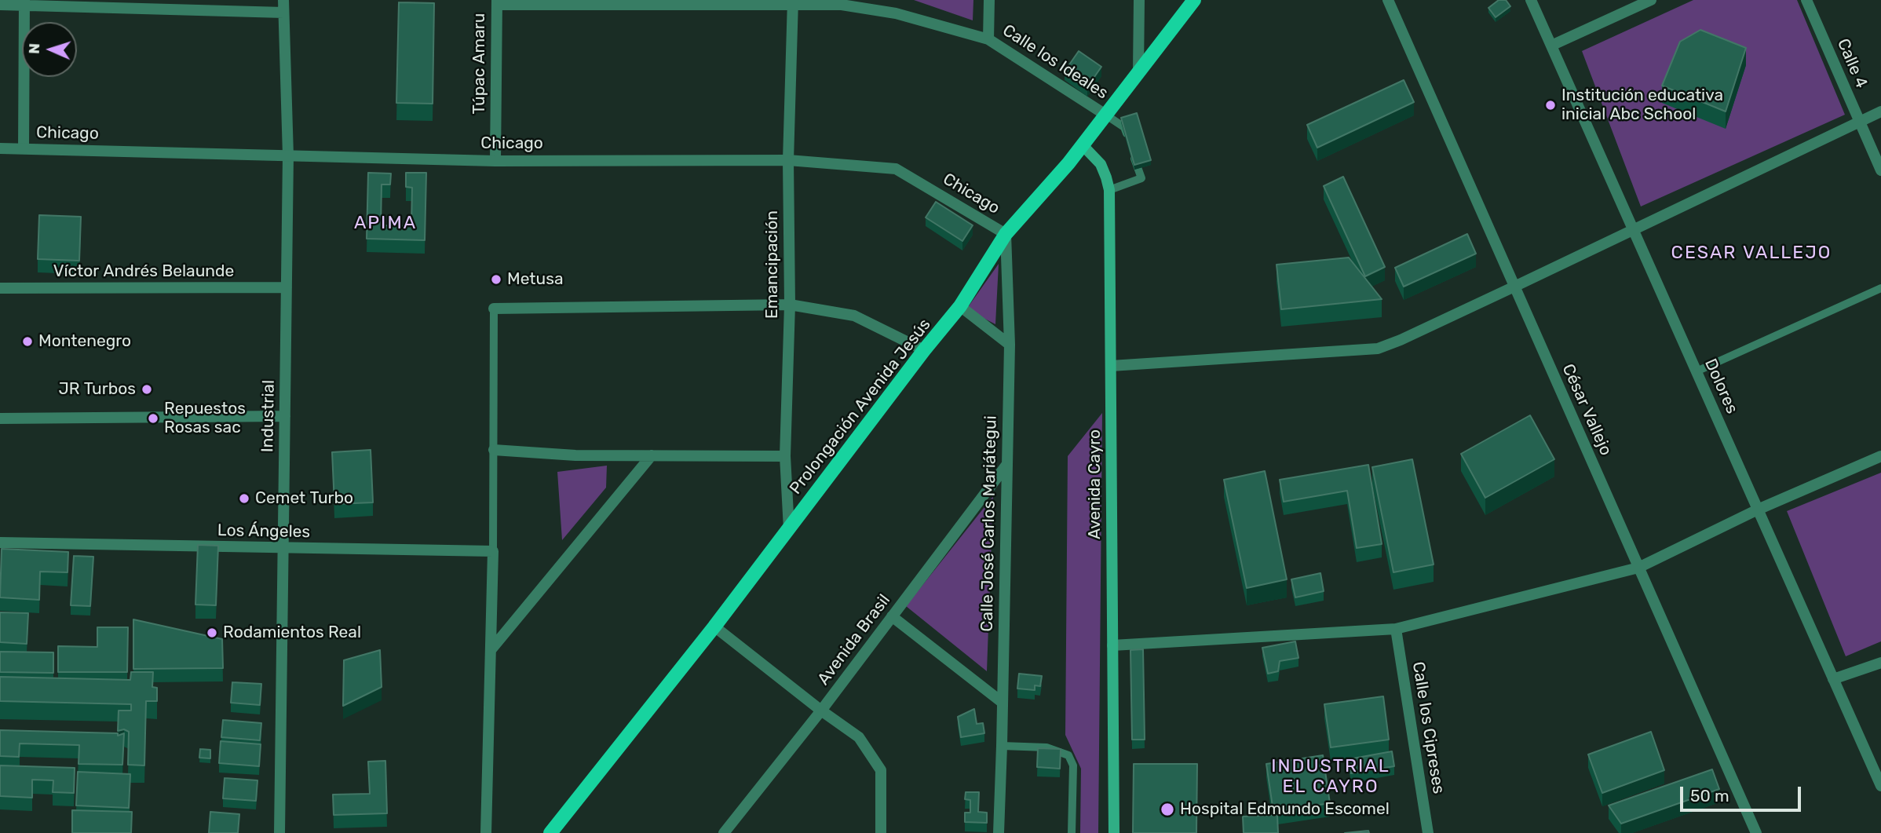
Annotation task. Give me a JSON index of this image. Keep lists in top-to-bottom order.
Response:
{
  "streets": {
    "main road": ["Prolongación Avenida Jesús", "Avenida Cayro"],
    "street": [
      "Calle los Ideales",
      "Túpac Amaru",
      "Calle 4",
      "Chicago",
      "Emancipación",
      "Víctor Andrés Belaunde",
      "Dolores",
      "César Vallejo",
      "Industrial",
      "Calle José Carlos Mariátegui",
      "Los Ángeles",
      "Avenida Brasil",
      "Calle los Cipreses"
    ]
  },
  "crossings": [
    ["Calle los Ideales", "Túpac Amaru"],
    ["Calle los Ideales", "Emancipación"],
    ["Calle los Ideales", "Prolongación Avenida Jesús"],
    ["Túpac Amaru", "Chicago"],
    ["Chicago", "Emancipación"],
    ["Chicago", "Prolongación Avenida Jesús"],
    ["Chicago", "Industrial"],
    ["Chicago", "Calle José Carlos Mariátegui"],
    ["Emancipación", "Prolongación Avenida Jesús"],
    ["Víctor Andrés Belaunde", "Industrial"],
    ["Prolongación Avenida Jesús", "Avenida Cayro"],
    ["Prolongación Avenida Jesús", "Calle José Carlos Mariátegui"],
    ["Industrial", "Los Ángeles"],
    ["Calle José Carlos Mariátegui", "Avenida Brasil"]
  ],
  "districts": ["APIMA", "CESAR VALLEJO", "INDUSTRIAL EL CAYRO"],
  "places": [
    "Institución educativa inicial Abc School",
    "Metusa",
    "Montenegro",
    "JR Turbos",
    "Repuestos Rosas sac",
    "Cemet Turbo",
    "Rodamientos Real",
    "Hospital Edmundo Escomel"
  ],
  "scale_bar": "50 m",
  "north": "left"
}
